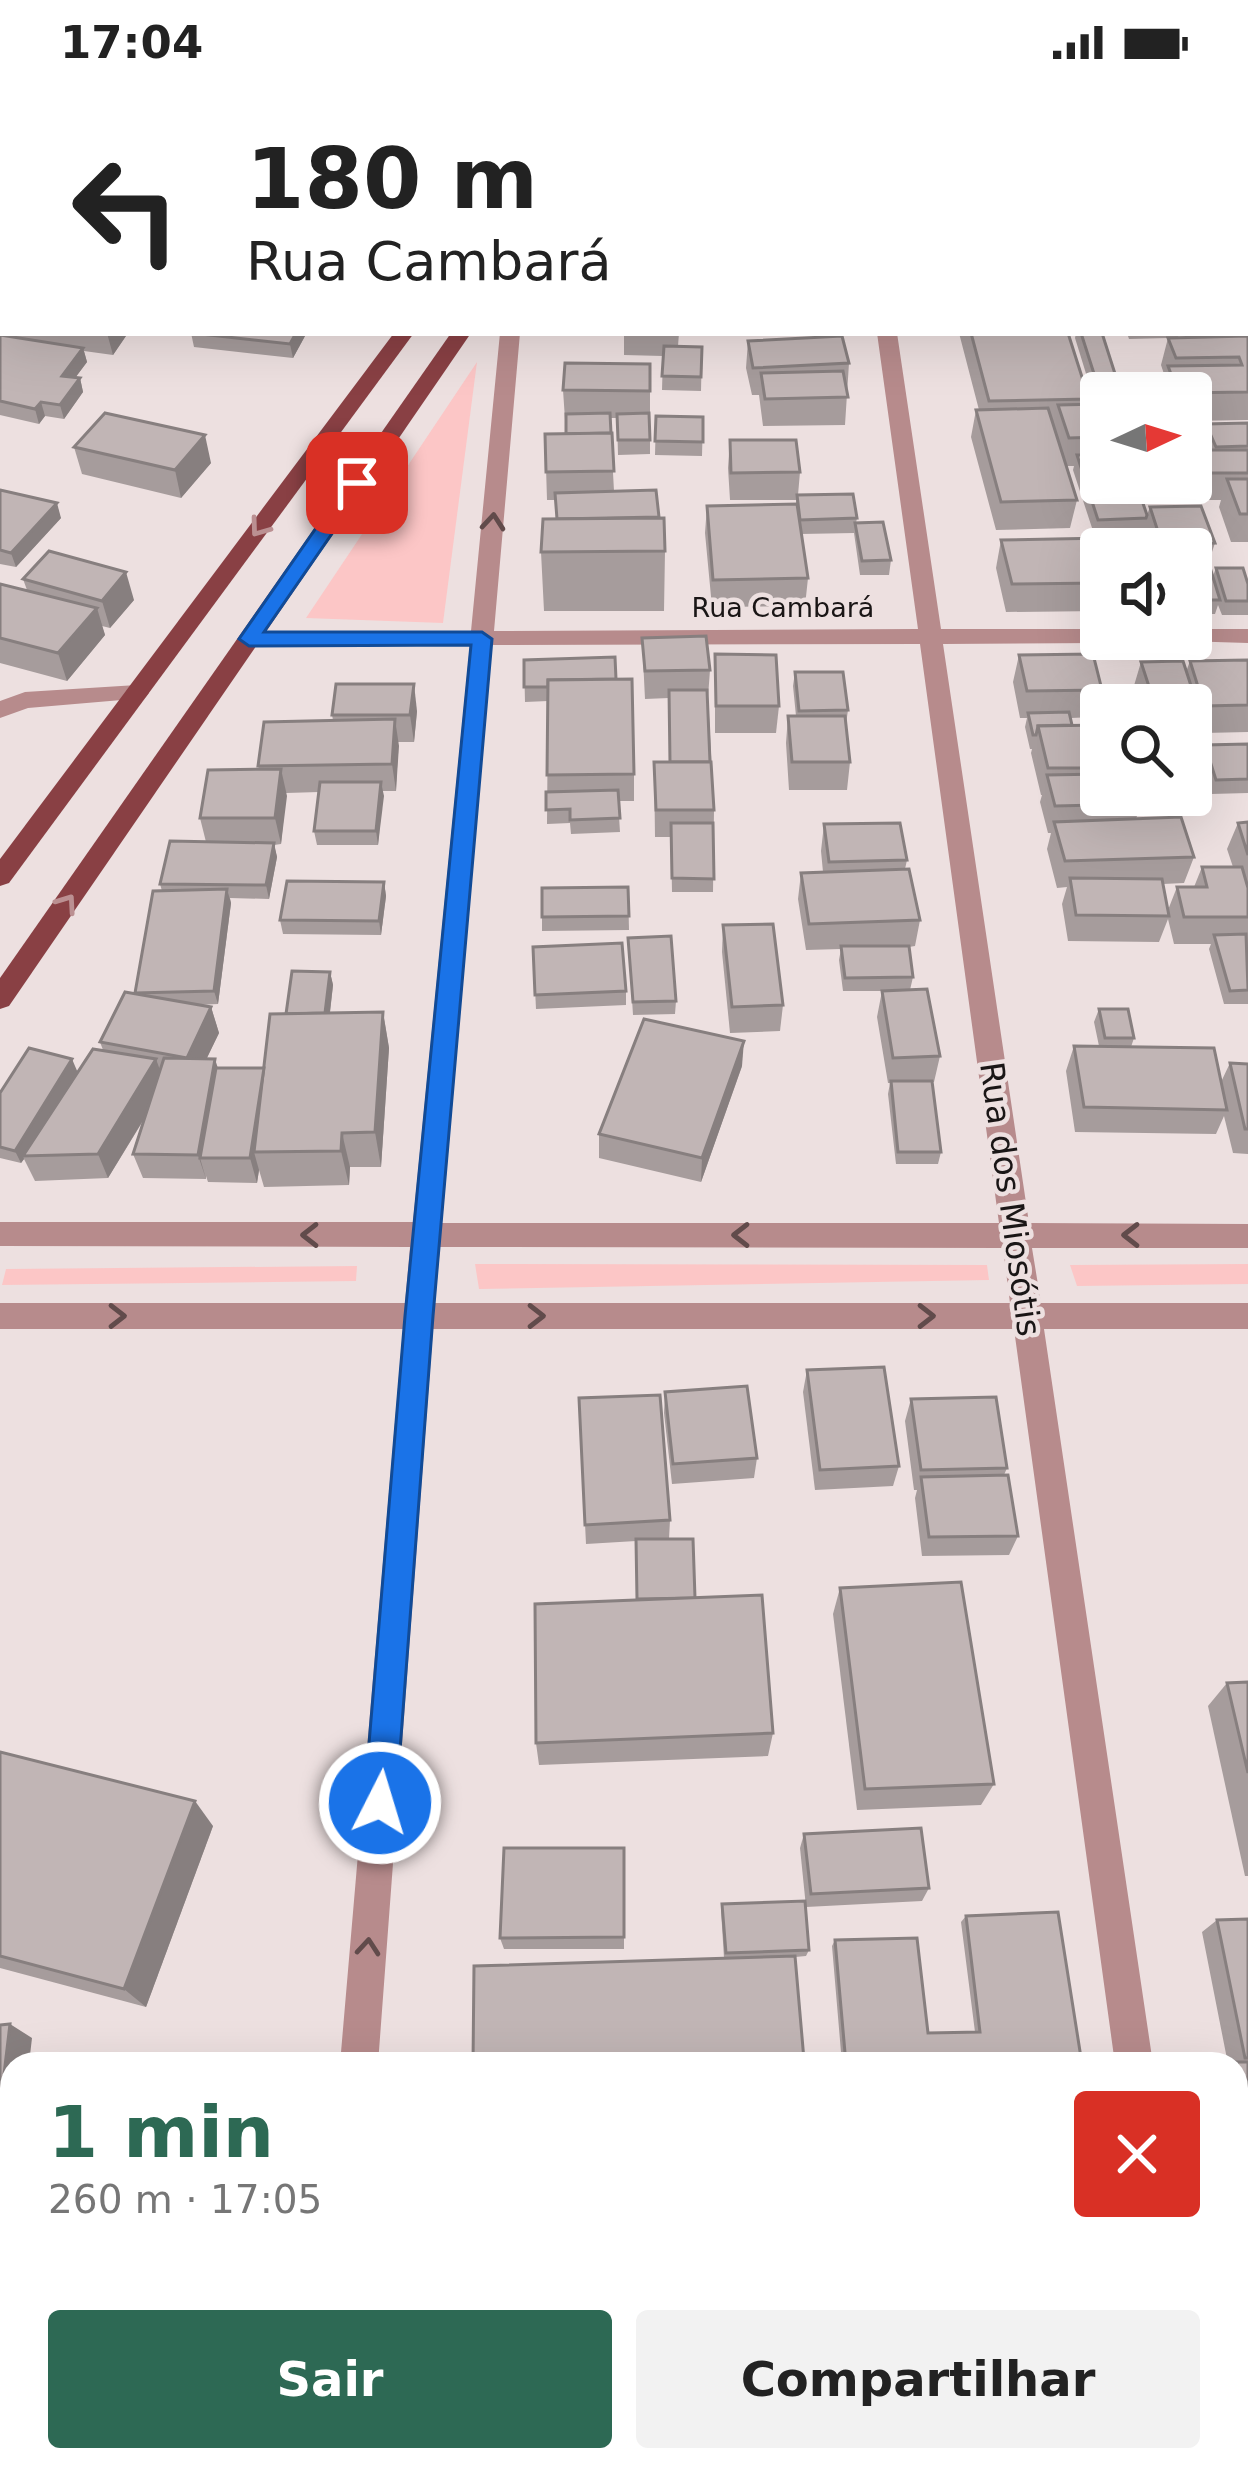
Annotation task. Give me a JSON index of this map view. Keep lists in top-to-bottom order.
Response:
{
  "streets": {
    "street": ["Rua Cambará", "Rua dos Miosótis"]
  },
  "crossings": [
    ["Rua Cambará", "Rua dos Miosótis"]
  ],
  "north": "right",
  "page": {
    "status": "17:04",
    "turn": ["180 m", "Rua Cambará"],
    "heading": ["1 min", "260 m · 17:05"],
    "buttons": ["Sair", "Compartilhar"]
  }
}
